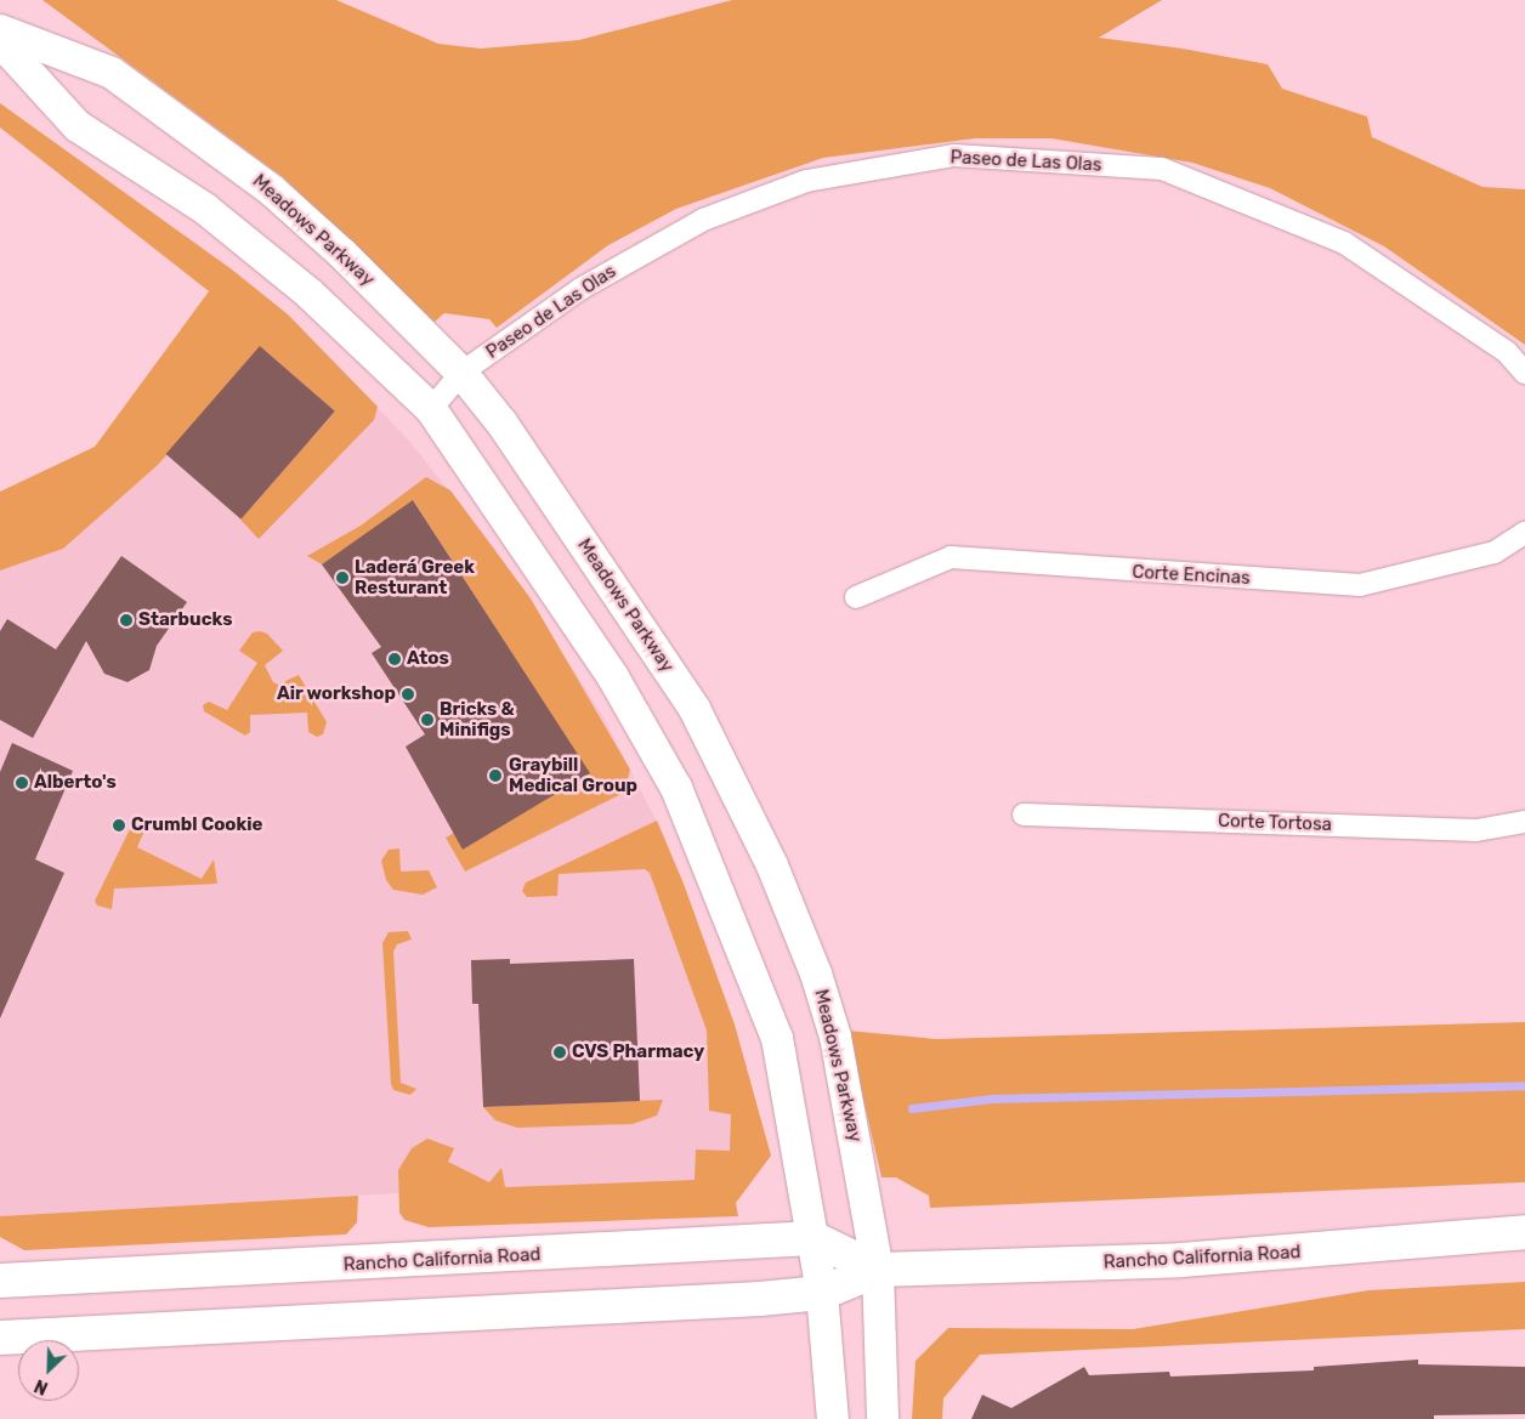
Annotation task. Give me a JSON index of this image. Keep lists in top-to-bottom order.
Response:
{
  "streets": {
    "main road": ["Meadows Parkway", "Rancho California Road"],
    "street": ["Paseo de Las Olas", "Corte Encinas", "Corte Tortosa"]
  },
  "crossings": [
    ["Paseo de Las Olas", "Meadows Parkway"],
    ["Meadows Parkway", "Rancho California Road"]
  ],
  "places": [
    "Laderá Greek Resturant",
    "Starbucks",
    "Atos",
    "Air workshop",
    "Bricks & Minifigs",
    "Graybill Medical Group",
    "Alberto's",
    "Crumbl Cookie",
    "CVS Pharmacy"
  ],
  "north": "bottom left"
}
